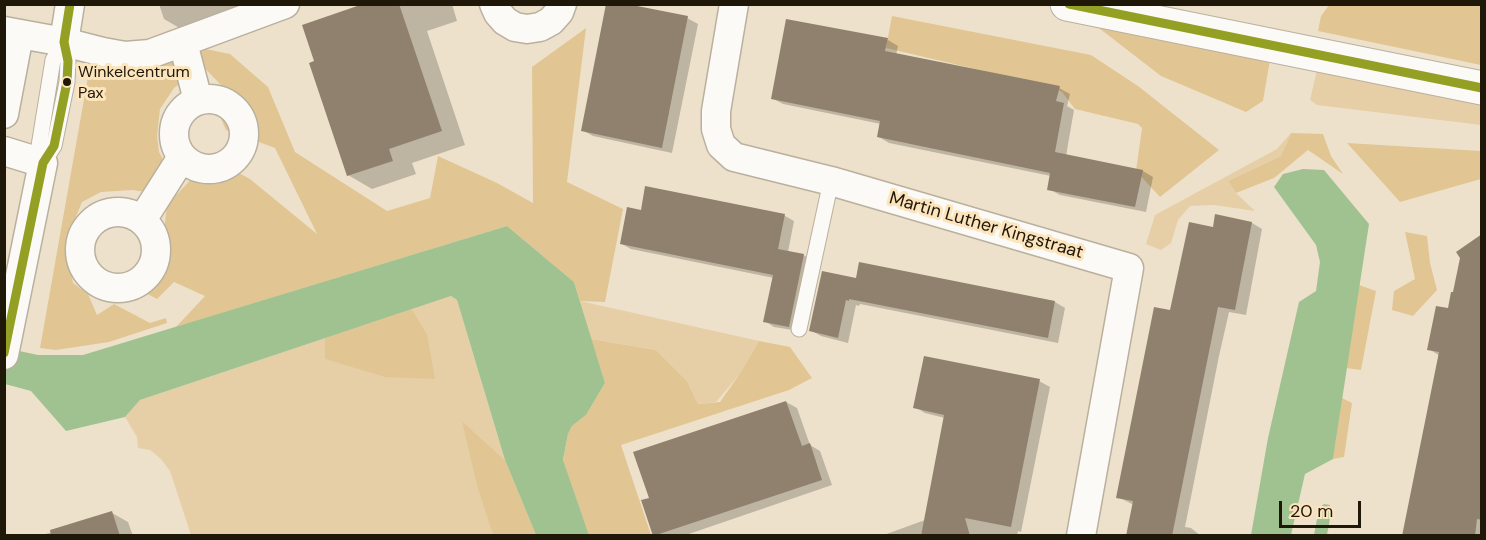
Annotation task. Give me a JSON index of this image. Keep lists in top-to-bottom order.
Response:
{
  "streets": {
    "street": ["Martin Luther Kingstraat"]
  },
  "places": ["Winkelcentrum Pax"],
  "scale_bar": "20 m"
}
